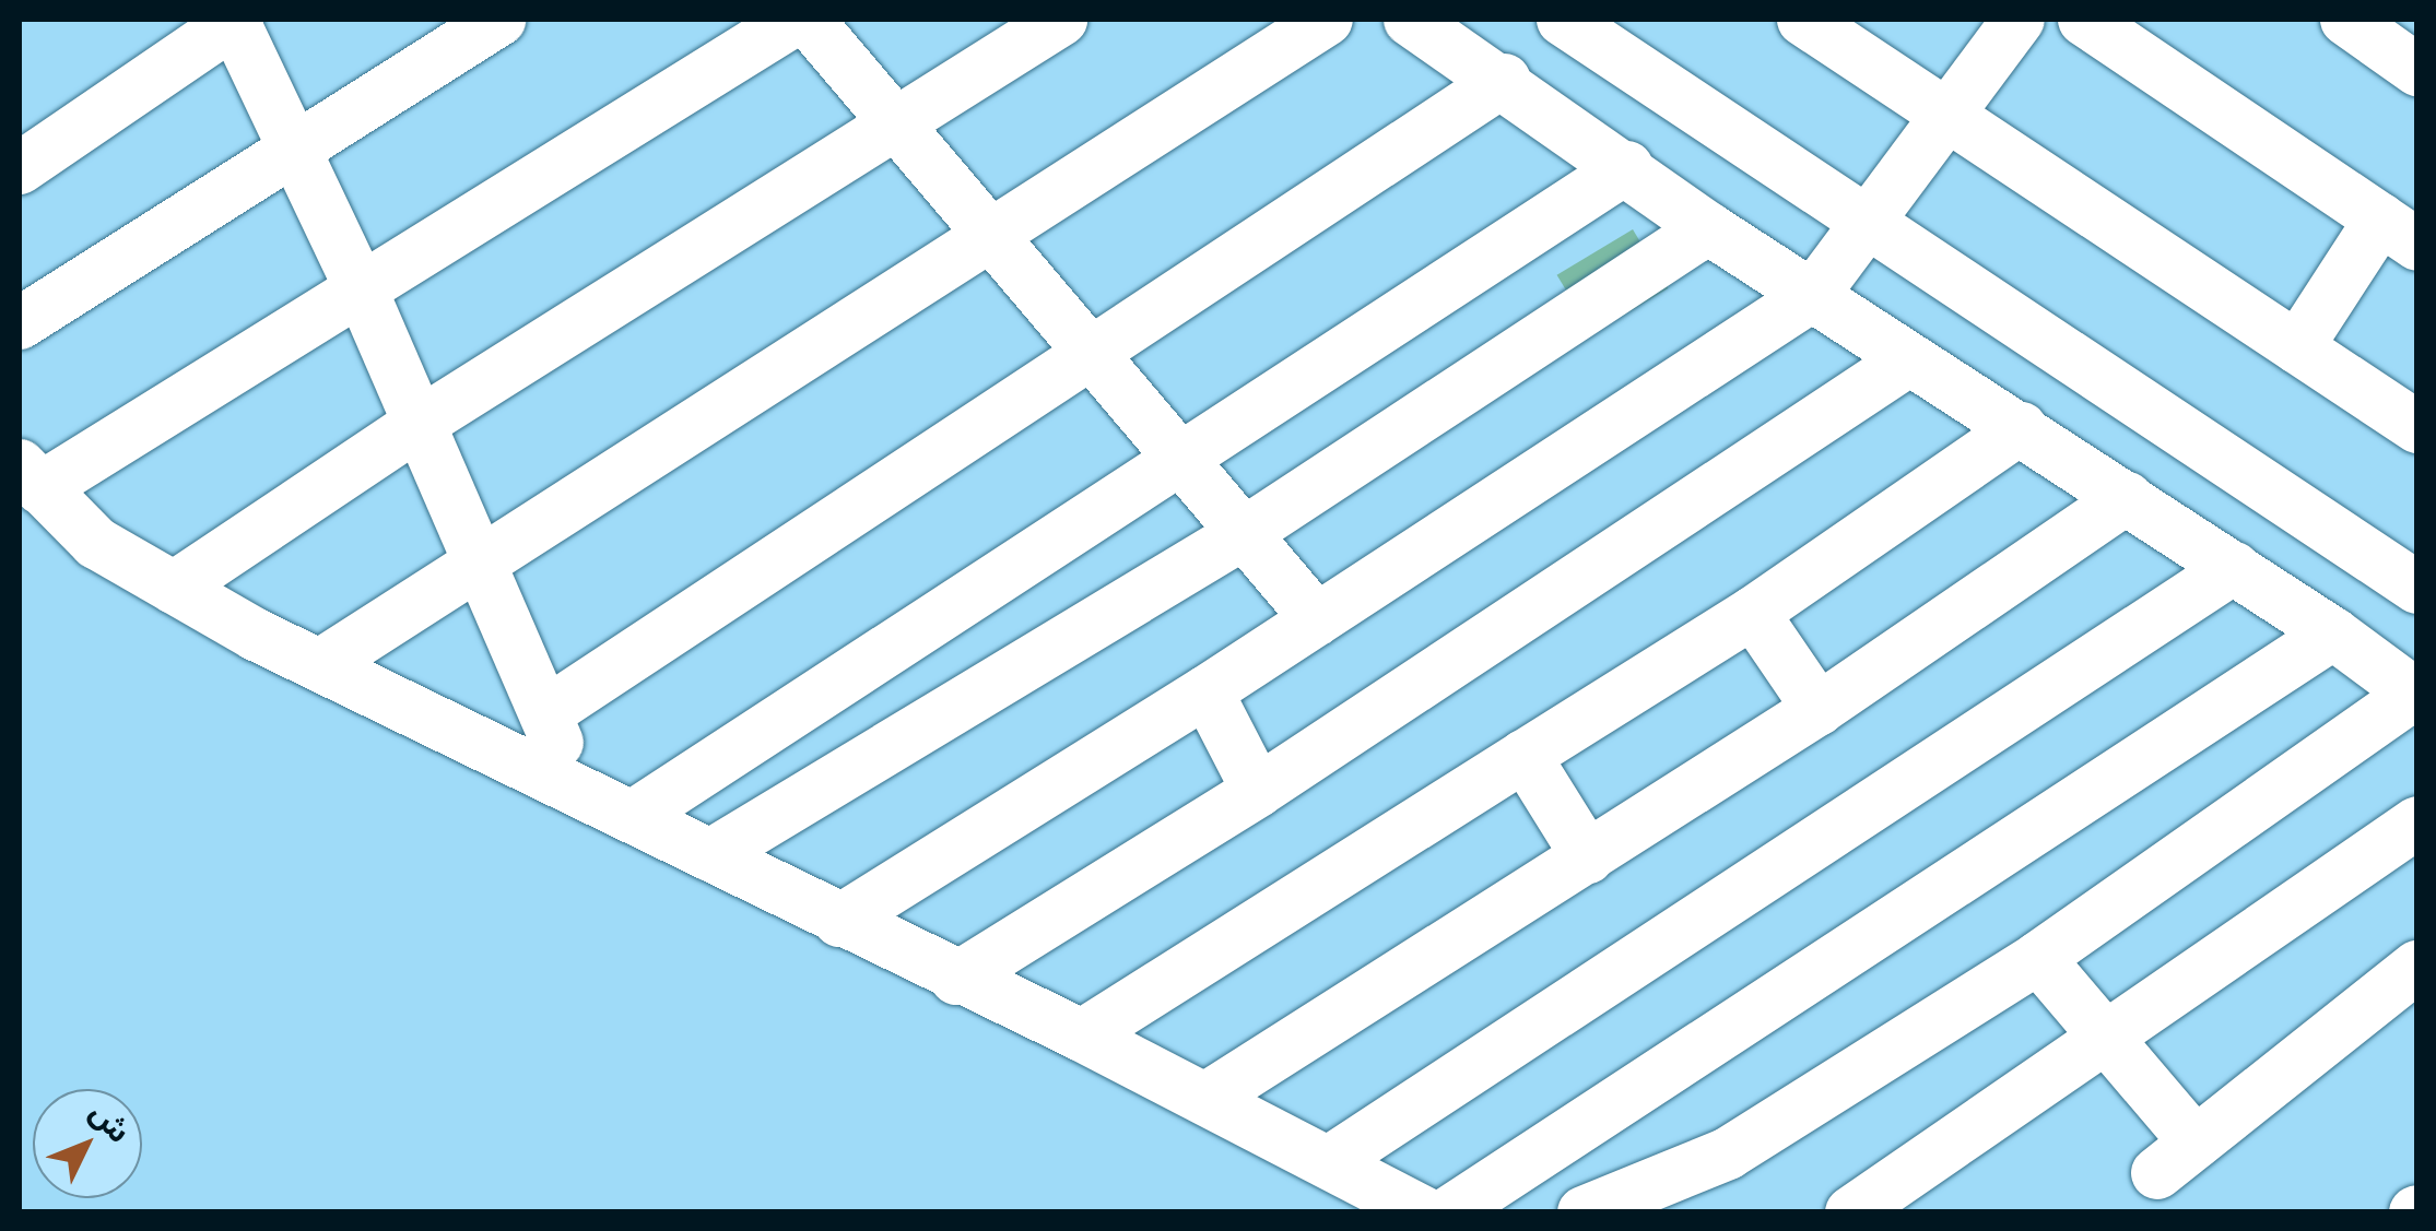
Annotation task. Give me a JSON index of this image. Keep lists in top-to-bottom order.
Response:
{
  "north": "top right"
}
